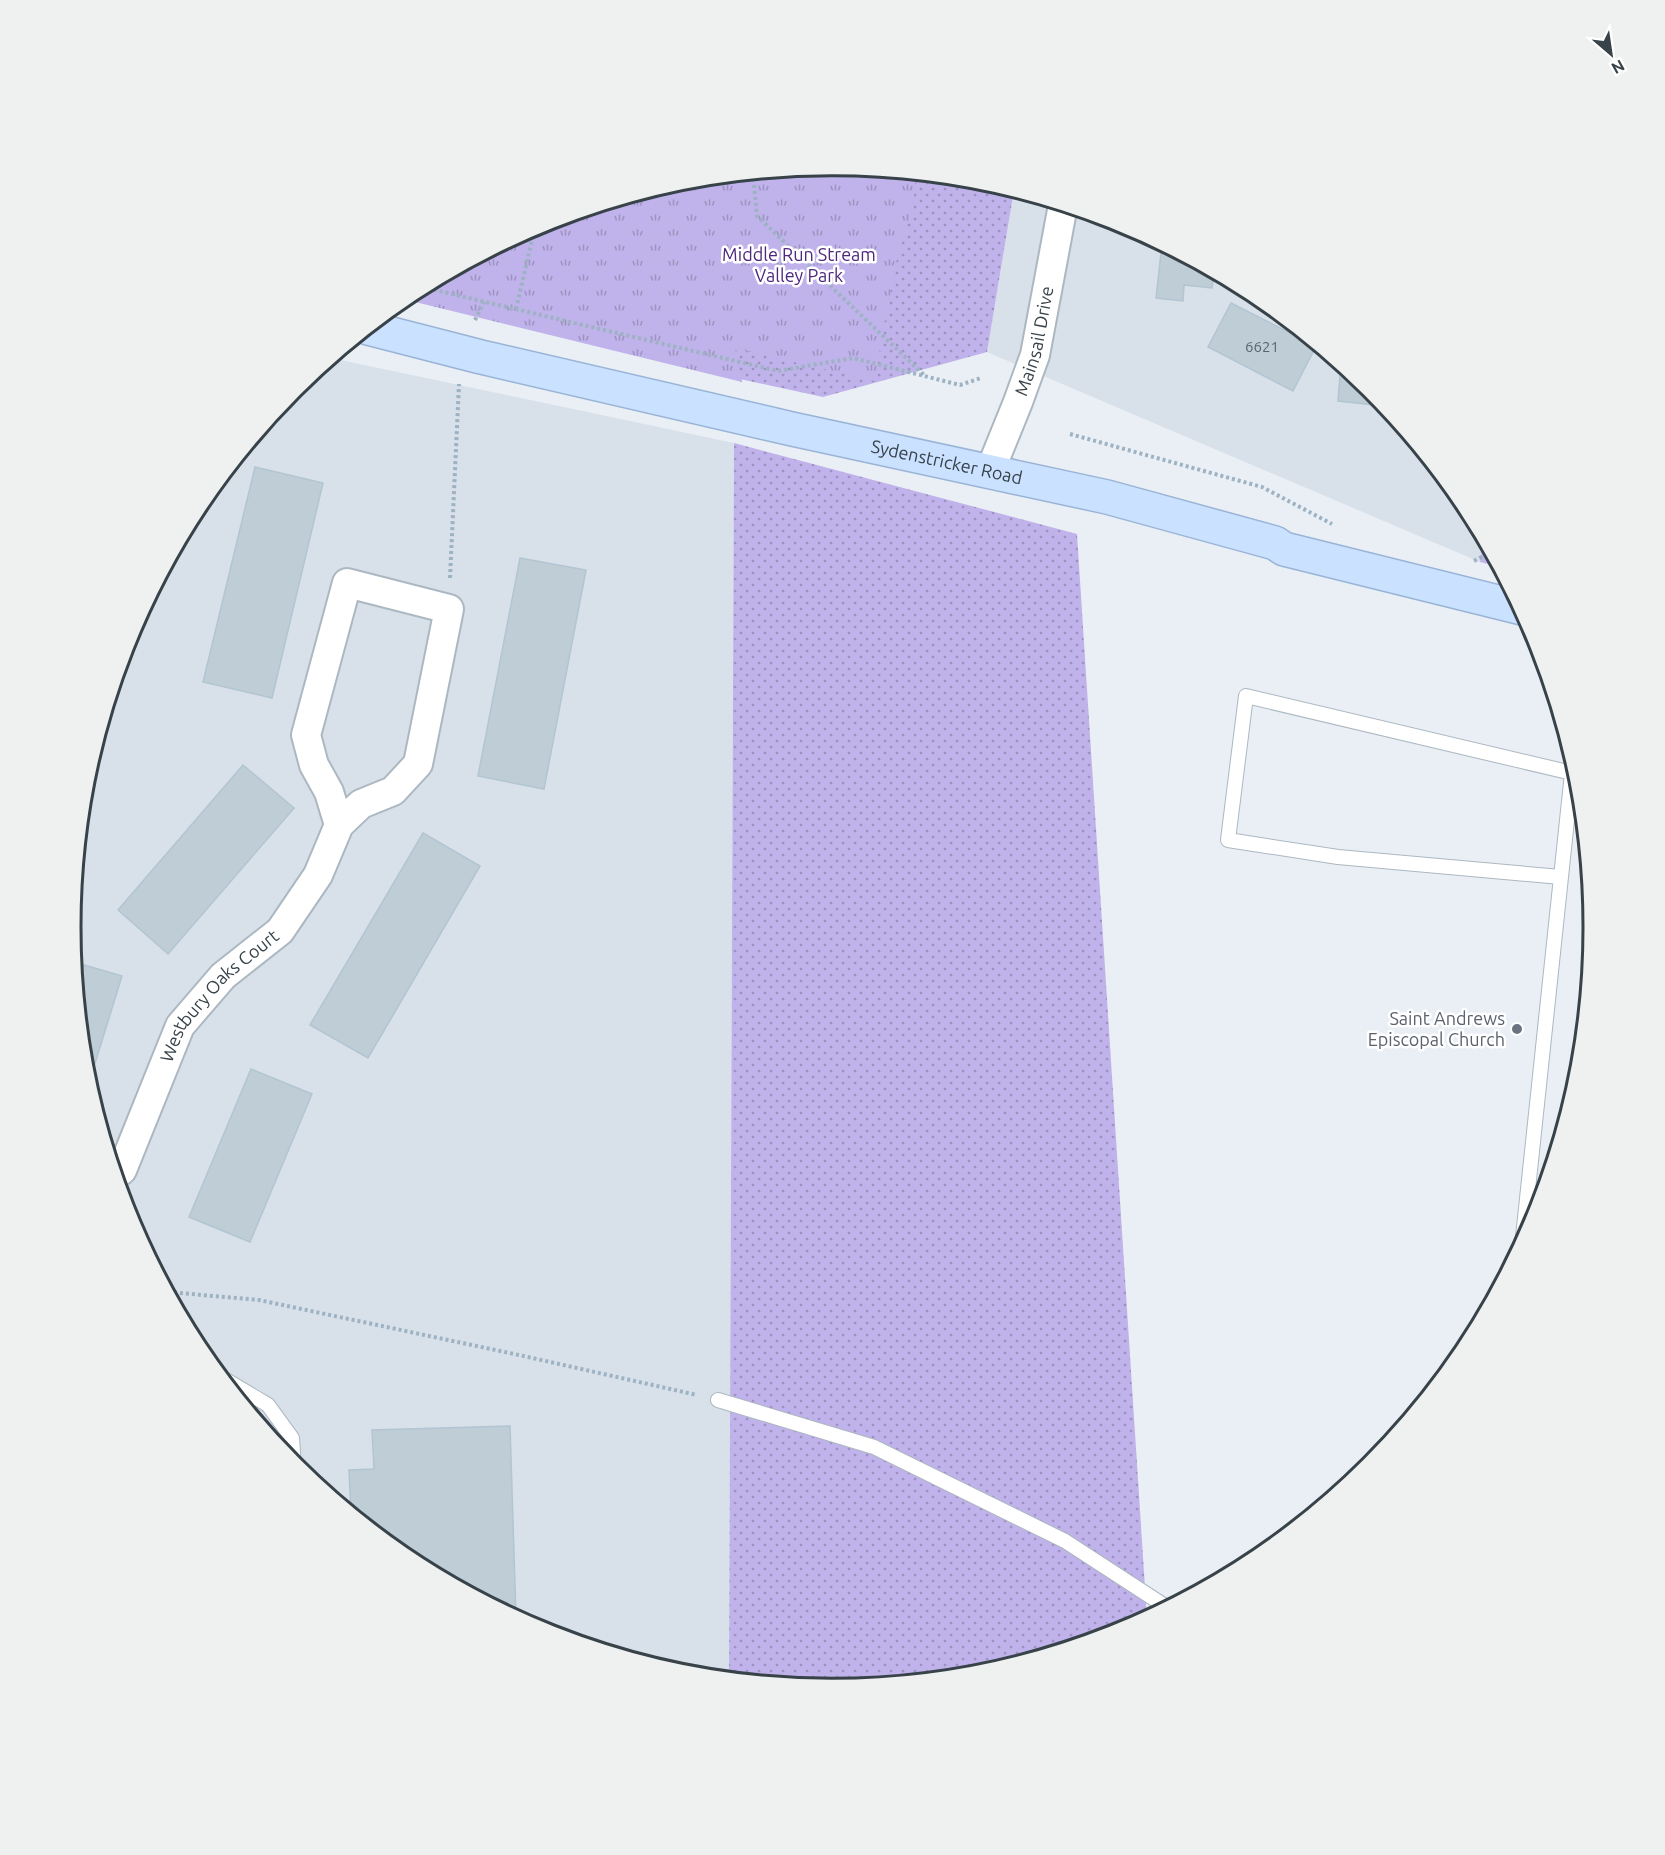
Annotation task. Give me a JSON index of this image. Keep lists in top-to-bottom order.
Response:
{
  "streets": {
    "main road": ["Sydenstricker Road"],
    "street": ["Mainsail Drive", "Westbury Oaks Court"]
  },
  "crossings": [
    ["Mainsail Drive", "Sydenstricker Road"]
  ],
  "parks": ["Middle Run Stream Valley Park"],
  "places": ["Saint Andrews Episcopal Church"],
  "house_numbers": ["6621"],
  "north": "bottom right"
}
